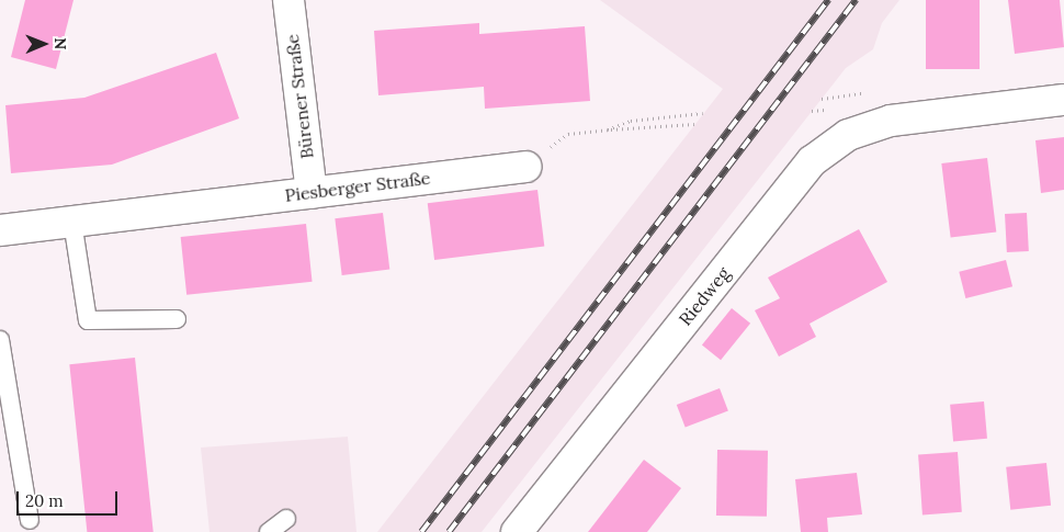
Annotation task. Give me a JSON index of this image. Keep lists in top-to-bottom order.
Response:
{
  "streets": {
    "street": ["Bürener Straße", "Piesberger Straße", "Riedweg"]
  },
  "crossings": [
    ["Bürener Straße", "Piesberger Straße"]
  ],
  "scale_bar": "20 m",
  "north": "right"
}
